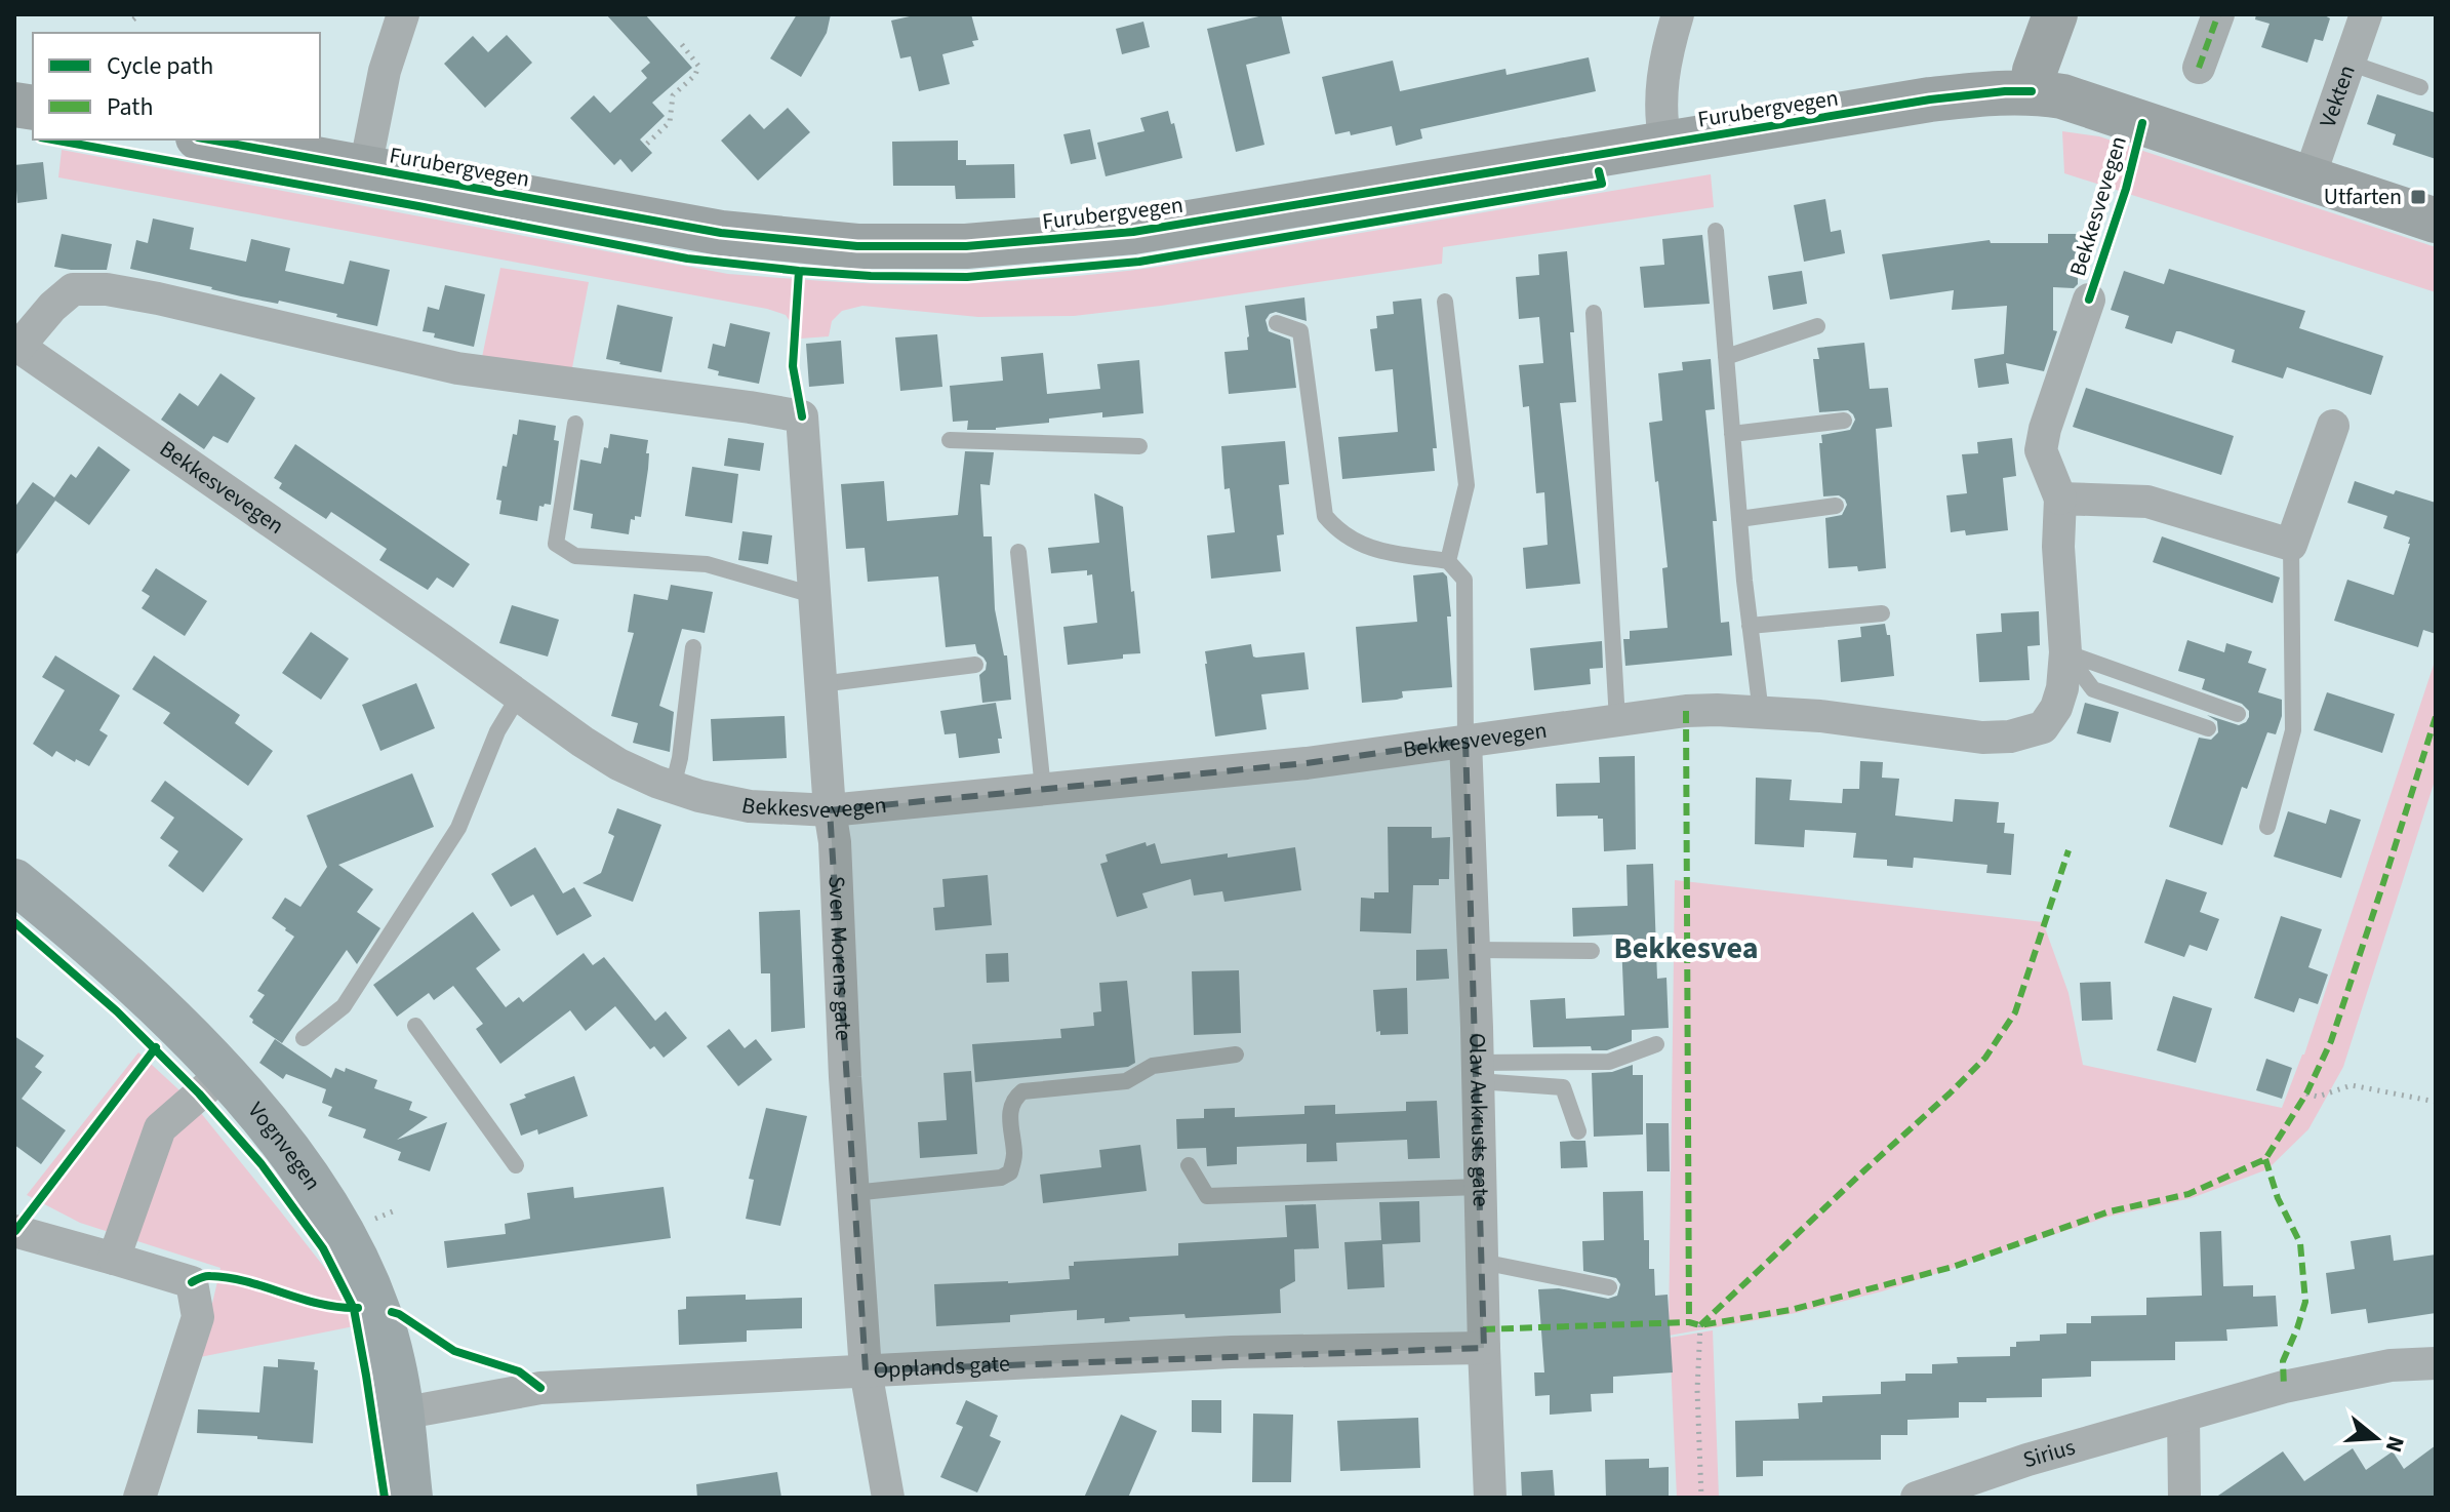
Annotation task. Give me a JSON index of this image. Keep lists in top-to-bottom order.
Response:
{
  "streets": {
    "main road": ["Furubergvegen", "Vognvegen"],
    "street": [
      "Vekten",
      "Bekkesvevegen",
      "Sven Morens gate",
      "Olav Aukrusts gate",
      "Opplands gate",
      "Sirius"
    ]
  },
  "crossings": [
    ["Bekkesvevegen", "Sven Morens gate"],
    ["Bekkesvevegen", "Olav Aukrusts gate"],
    ["Sven Morens gate", "Opplands gate"],
    ["Olav Aukrusts gate", "Opplands gate"],
    ["Vognvegen", "Opplands gate"]
  ],
  "districts": ["Bekkesvea"],
  "places": {
    "transit": ["Utfarten"]
  },
  "legend": ["Cycle path", "Path"],
  "north": "right"
}
